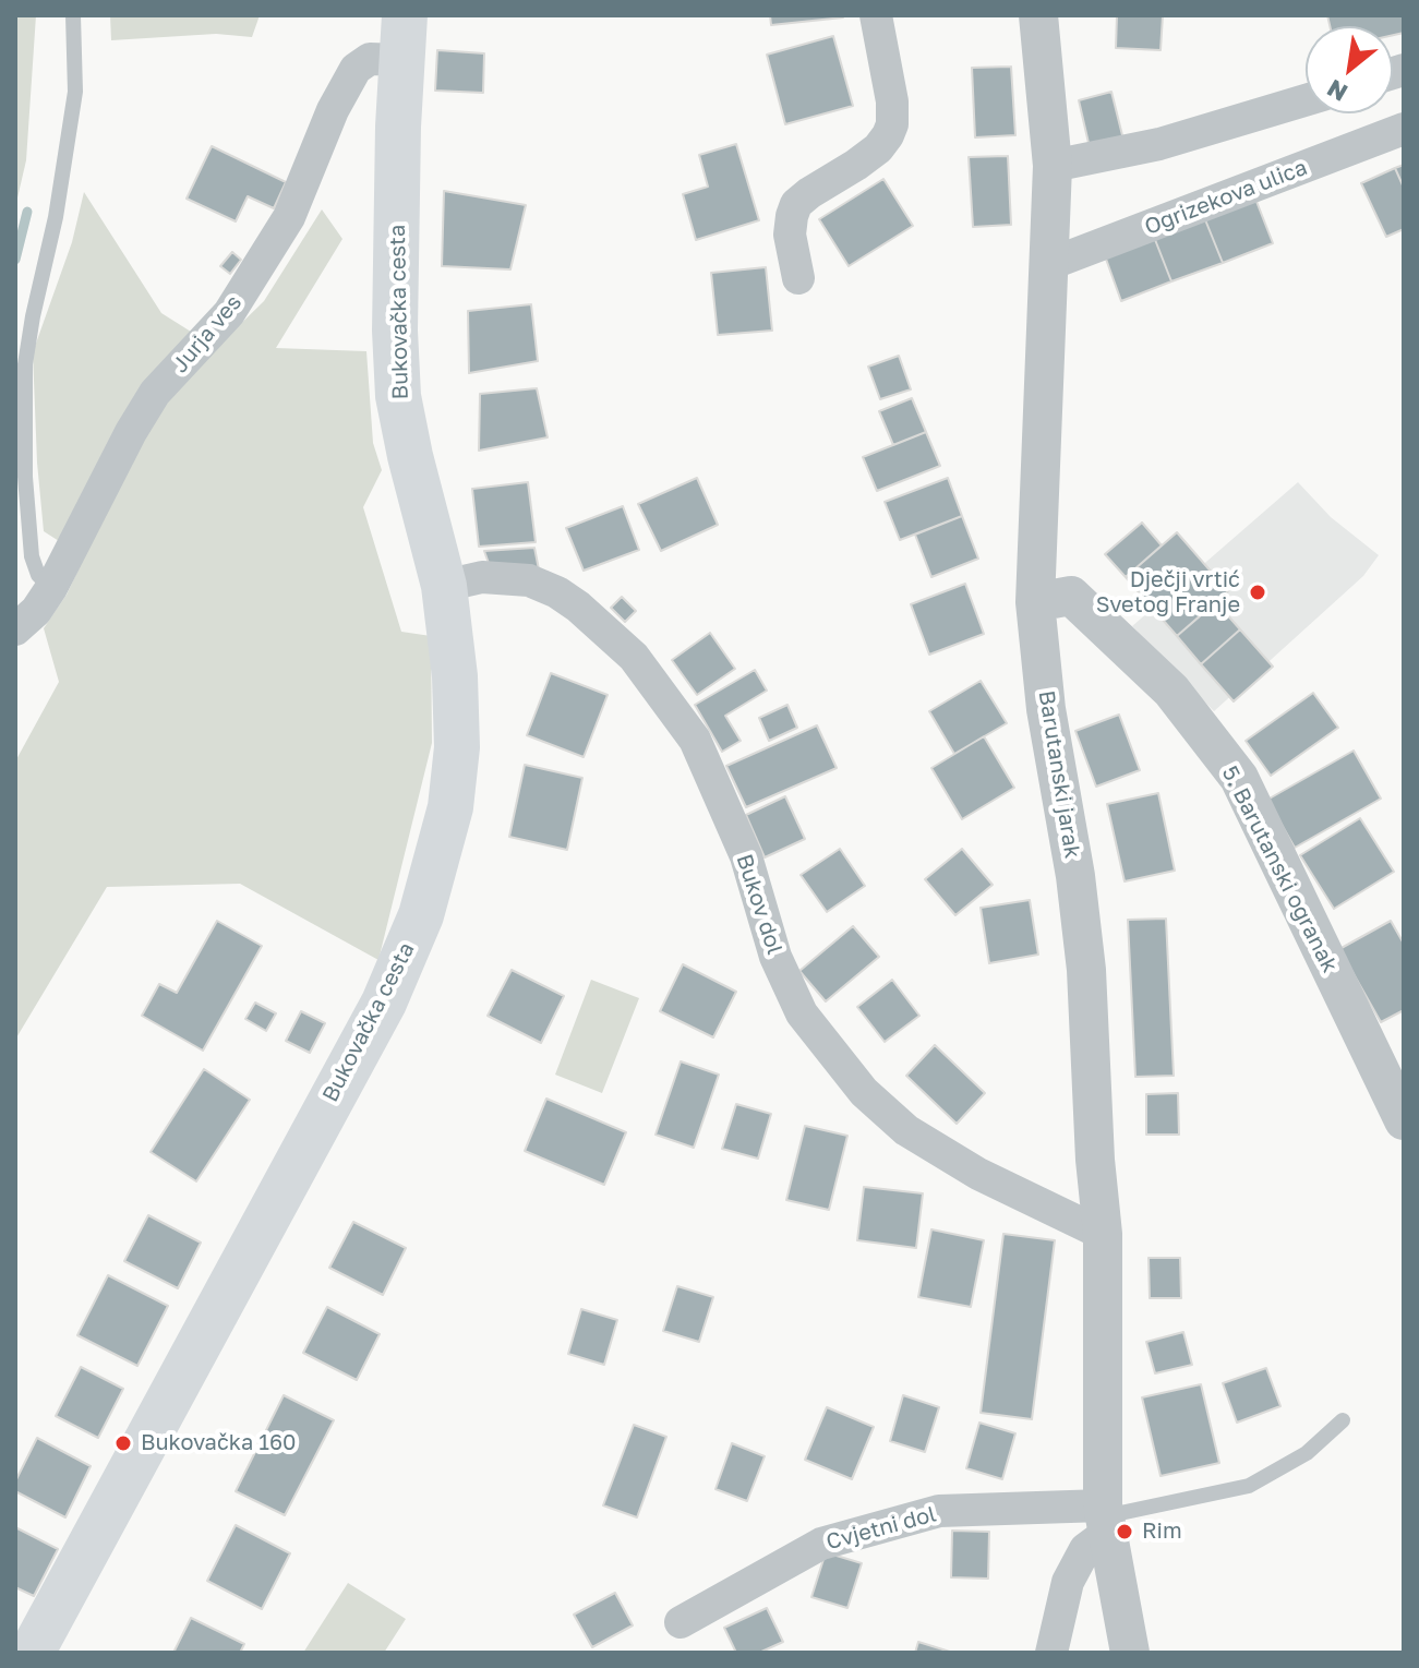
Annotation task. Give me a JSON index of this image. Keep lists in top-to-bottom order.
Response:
{
  "streets": {
    "main road": ["Bukovačka cesta"],
    "street": [
      "Ogrizekova ulica",
      "Jurja ves",
      "Barutanski jarak",
      "5. Barutanski ogranak",
      "Bukov dol",
      "Cvjetni dol"
    ]
  },
  "crossings": [
    ["Ogrizekova ulica", "Barutanski jarak"],
    ["Bukovačka cesta", "Jurja ves"],
    ["Bukovačka cesta", "Bukov dol"],
    ["Barutanski jarak", "5. Barutanski ogranak"],
    ["Barutanski jarak", "Bukov dol"],
    ["Barutanski jarak", "Cvjetni dol"]
  ],
  "places": ["Dječji vrtić Svetog Franje", "Bukovačka 160", "Rim"],
  "north": "bottom left"
}
